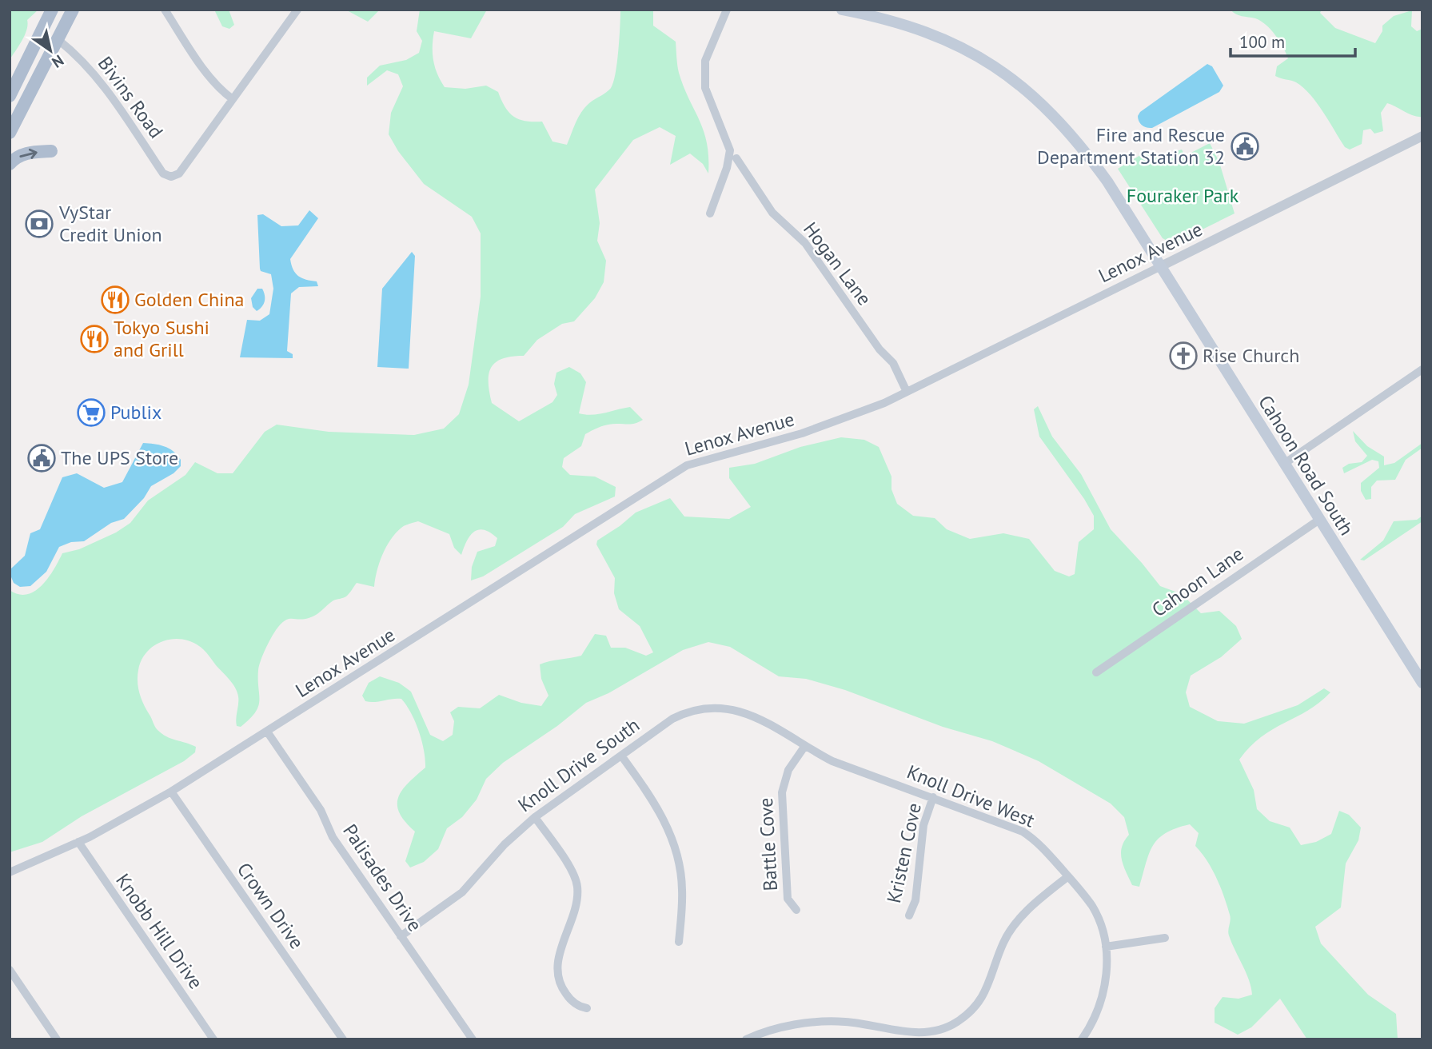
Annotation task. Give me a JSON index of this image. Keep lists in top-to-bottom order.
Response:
{
  "streets": {
    "main road": ["Cahoon Road South"],
    "street": [
      "Bivins Road",
      "Lenox Avenue",
      "Hogan Lane",
      "Cahoon Lane",
      "Knoll Drive South",
      "Knoll Drive West",
      "Battle Cove",
      "Kristen Cove",
      "Palisades Drive",
      "Crown Drive",
      "Knobb Hill Drive"
    ]
  },
  "crossings": [
    ["Lenox Avenue", "Hogan Lane"],
    ["Lenox Avenue", "Cahoon Road South"],
    ["Lenox Avenue", "Palisades Drive"],
    ["Lenox Avenue", "Crown Drive"],
    ["Lenox Avenue", "Knobb Hill Drive"],
    ["Cahoon Road South", "Cahoon Lane"],
    ["Knoll Drive South", "Knoll Drive West"],
    ["Knoll Drive South", "Battle Cove"],
    ["Knoll Drive South", "Palisades Drive"],
    ["Knoll Drive West", "Battle Cove"],
    ["Knoll Drive West", "Kristen Cove"]
  ],
  "parks": ["Fouraker Park"],
  "places": {
    "public building": ["Fire and Rescue Department Station 32", "The UPS Store"],
    "bank": ["VyStar Credit Union"],
    "restaurant": ["Golden China", "Tokyo Sushi and Grill"],
    "church": ["Rise Church"],
    "supermarket": ["Publix"]
  },
  "scale_bar": "100 m",
  "north": "bottom right"
}
